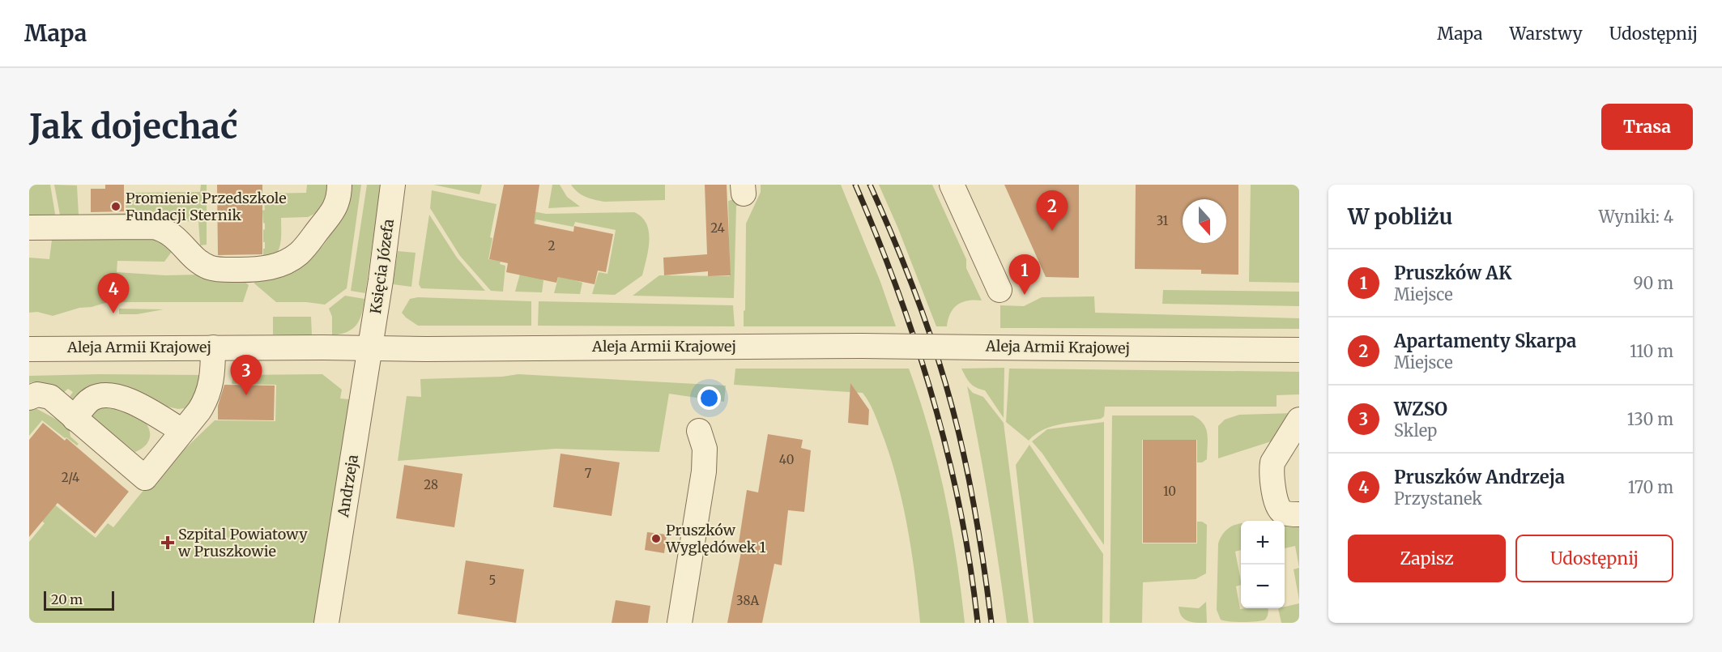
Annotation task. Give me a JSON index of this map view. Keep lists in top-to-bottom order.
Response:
{
  "streets": {
    "street": ["Księcia Józefa", "Aleja Armii Krajowej", "Andrzeja"]
  },
  "crossings": [
    ["Księcia Józefa", "Aleja Armii Krajowej"],
    ["Księcia Józefa", "Andrzeja"],
    ["Aleja Armii Krajowej", "Andrzeja"]
  ],
  "places": {
    "other": ["Promienie Przedszkole Fundacji Sternik", "Pruszków Wyględówek 1"],
    "health": ["Szpital Powiatowy w Pruszkowie"]
  },
  "house_numbers": [
    "31",
    "24",
    "2",
    "40",
    "7",
    "2/4",
    "28",
    "10",
    "5",
    "38A"
  ],
  "scale_bar": "20 m",
  "north": "bottom",
  "page": {
    "header": "Mapa",
    "nav": ["Mapa", "Warstwy", "Udostępnij"],
    "buttons": [
      "Trasa",
      ["Zapisz", "Udostępnij"]
    ],
    "title": "Jak dojechać",
    "heading": ["W pobliżu", "Wyniki: 4"],
    "pins": [
      "2",
      "1",
      "4",
      "3"
    ],
    "list": [
      {
        "mark": "1",
        "name": "Pruszków AK",
        "note": "Miejsce",
        "value": "90 m"
      },
      {
        "mark": "2",
        "name": "Apartamenty Skarpa",
        "note": "Miejsce",
        "value": "110 m"
      },
      {
        "mark": "3",
        "name": "WZSO",
        "note": "Sklep",
        "value": "130 m"
      },
      {
        "mark": "4",
        "name": "Pruszków Andrzeja",
        "note": "Przystanek",
        "value": "170 m"
      }
    ],
    "map_buttons": ["+", "−"],
    "scale": "20 m"
  }
}
